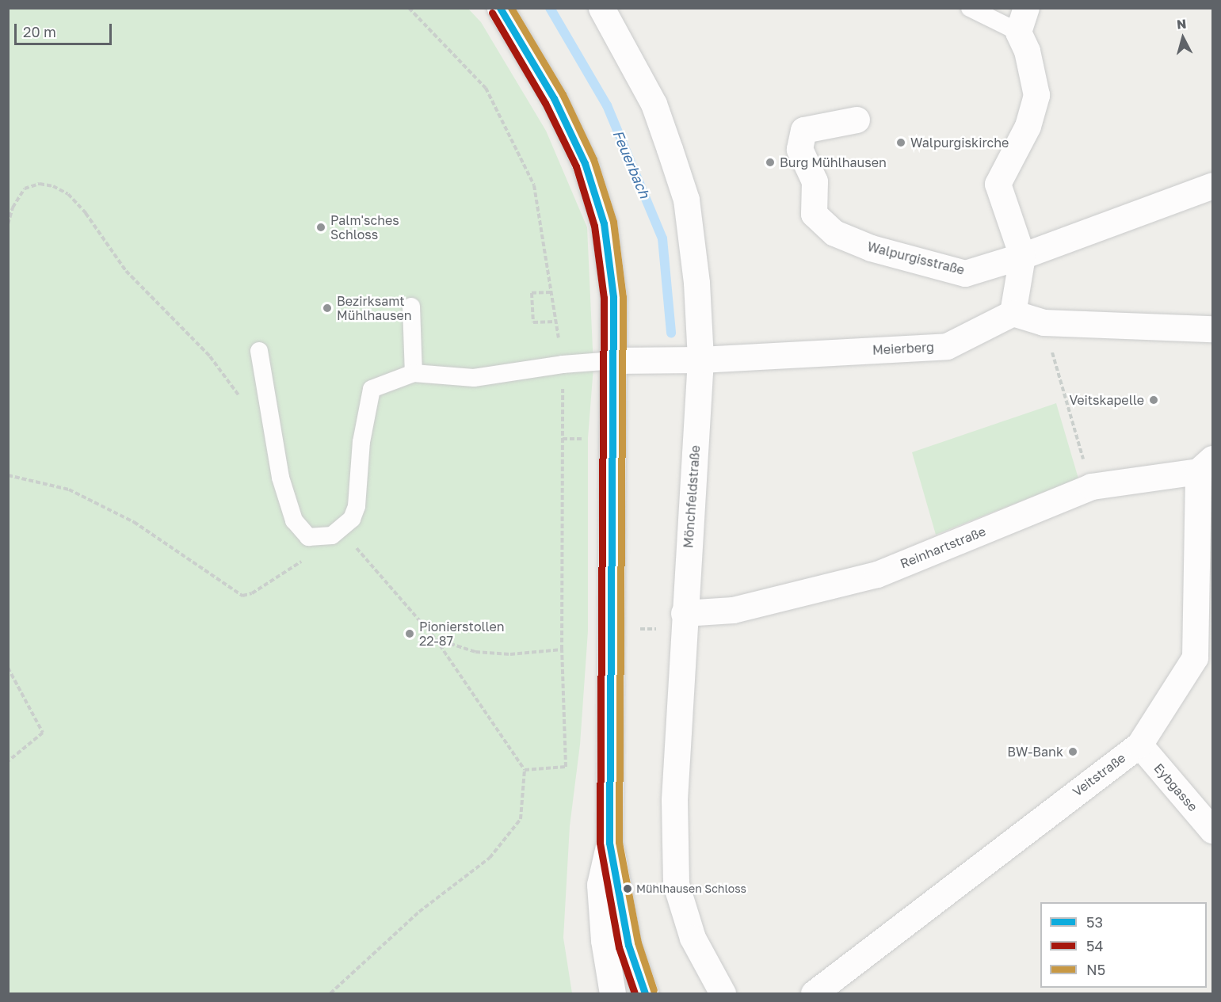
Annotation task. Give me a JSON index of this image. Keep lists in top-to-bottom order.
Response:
{
  "streets": {
    "street": [
      "Walpurgisstraße",
      "Meierberg",
      "Mönchfeldstraße",
      "Reinhartstraße",
      "Veitstraße",
      "Eybgasse"
    ]
  },
  "crossings": [
    ["Meierberg", "Mönchfeldstraße"],
    ["Mönchfeldstraße", "Reinhartstraße"],
    ["Reinhartstraße", "Veitstraße"],
    ["Veitstraße", "Eybgasse"]
  ],
  "water": ["Feuerbach"],
  "places": [
    "Walpurgiskirche",
    "Burg Mühlhausen",
    "Palm'sches Schloss",
    "Bezirksamt Mühlhausen",
    "Veitskapelle",
    "Pionierstollen 22-87",
    "BW-Bank",
    "Mühlhausen Schloss"
  ],
  "lines": ["transit line 53", "transit line N5", "transit line 54"],
  "legend": ["53", "54", "N5"],
  "scale_bar": "20 m",
  "north": "top"
}
